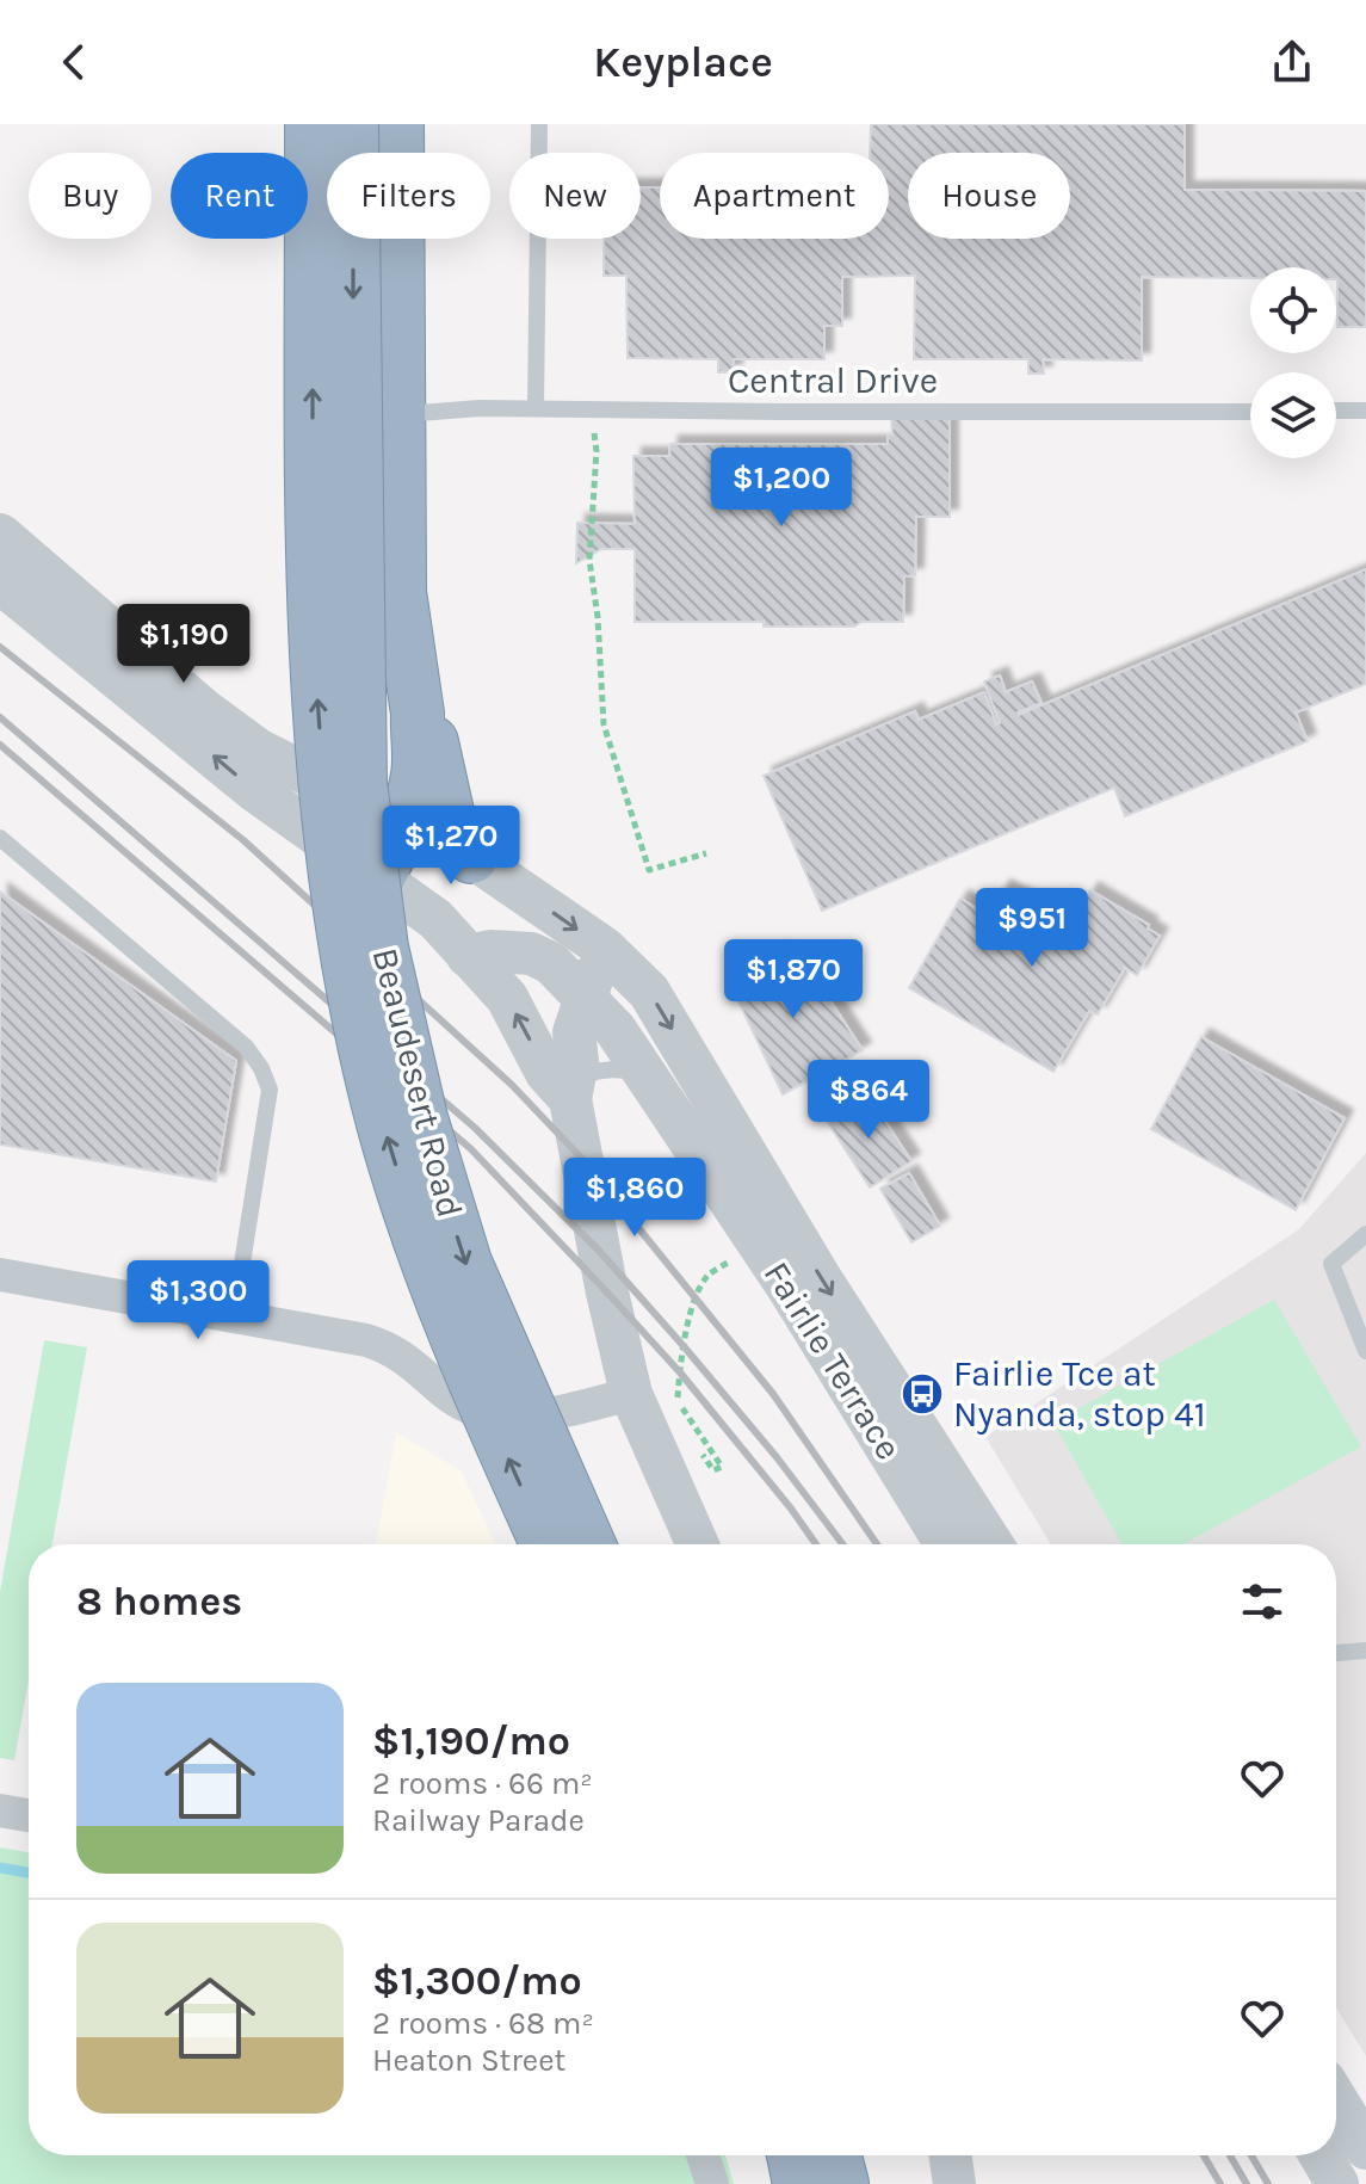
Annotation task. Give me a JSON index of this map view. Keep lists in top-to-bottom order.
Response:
{
  "streets": {
    "highway": ["Beaudesert Road"],
    "street": ["Fairlie Terrace"],
    "lane": ["Central Drive"]
  },
  "places": {
    "bus stop": ["Fairlie Tce at Nyanda, stop 41"]
  },
  "page": {
    "header": "Keyplace",
    "chip": [
      "Buy",
      "Rent",
      "Filters",
      "New",
      "Apartment",
      "House"
    ],
    "price": [
      "$1,200",
      "$1,190",
      "$1,270",
      "$951",
      "$1,870",
      "$864",
      "$1,860",
      "$1,300"
    ],
    "heading": "8 homes",
    "list": [
      {
        "name": "$1,190/mo",
        "note": "2 rooms · 66 m² · Railway Parade"
      },
      {
        "name": "$1,300/mo",
        "note": "2 rooms · 68 m² · Heaton Street"
      }
    ]
  }
}
